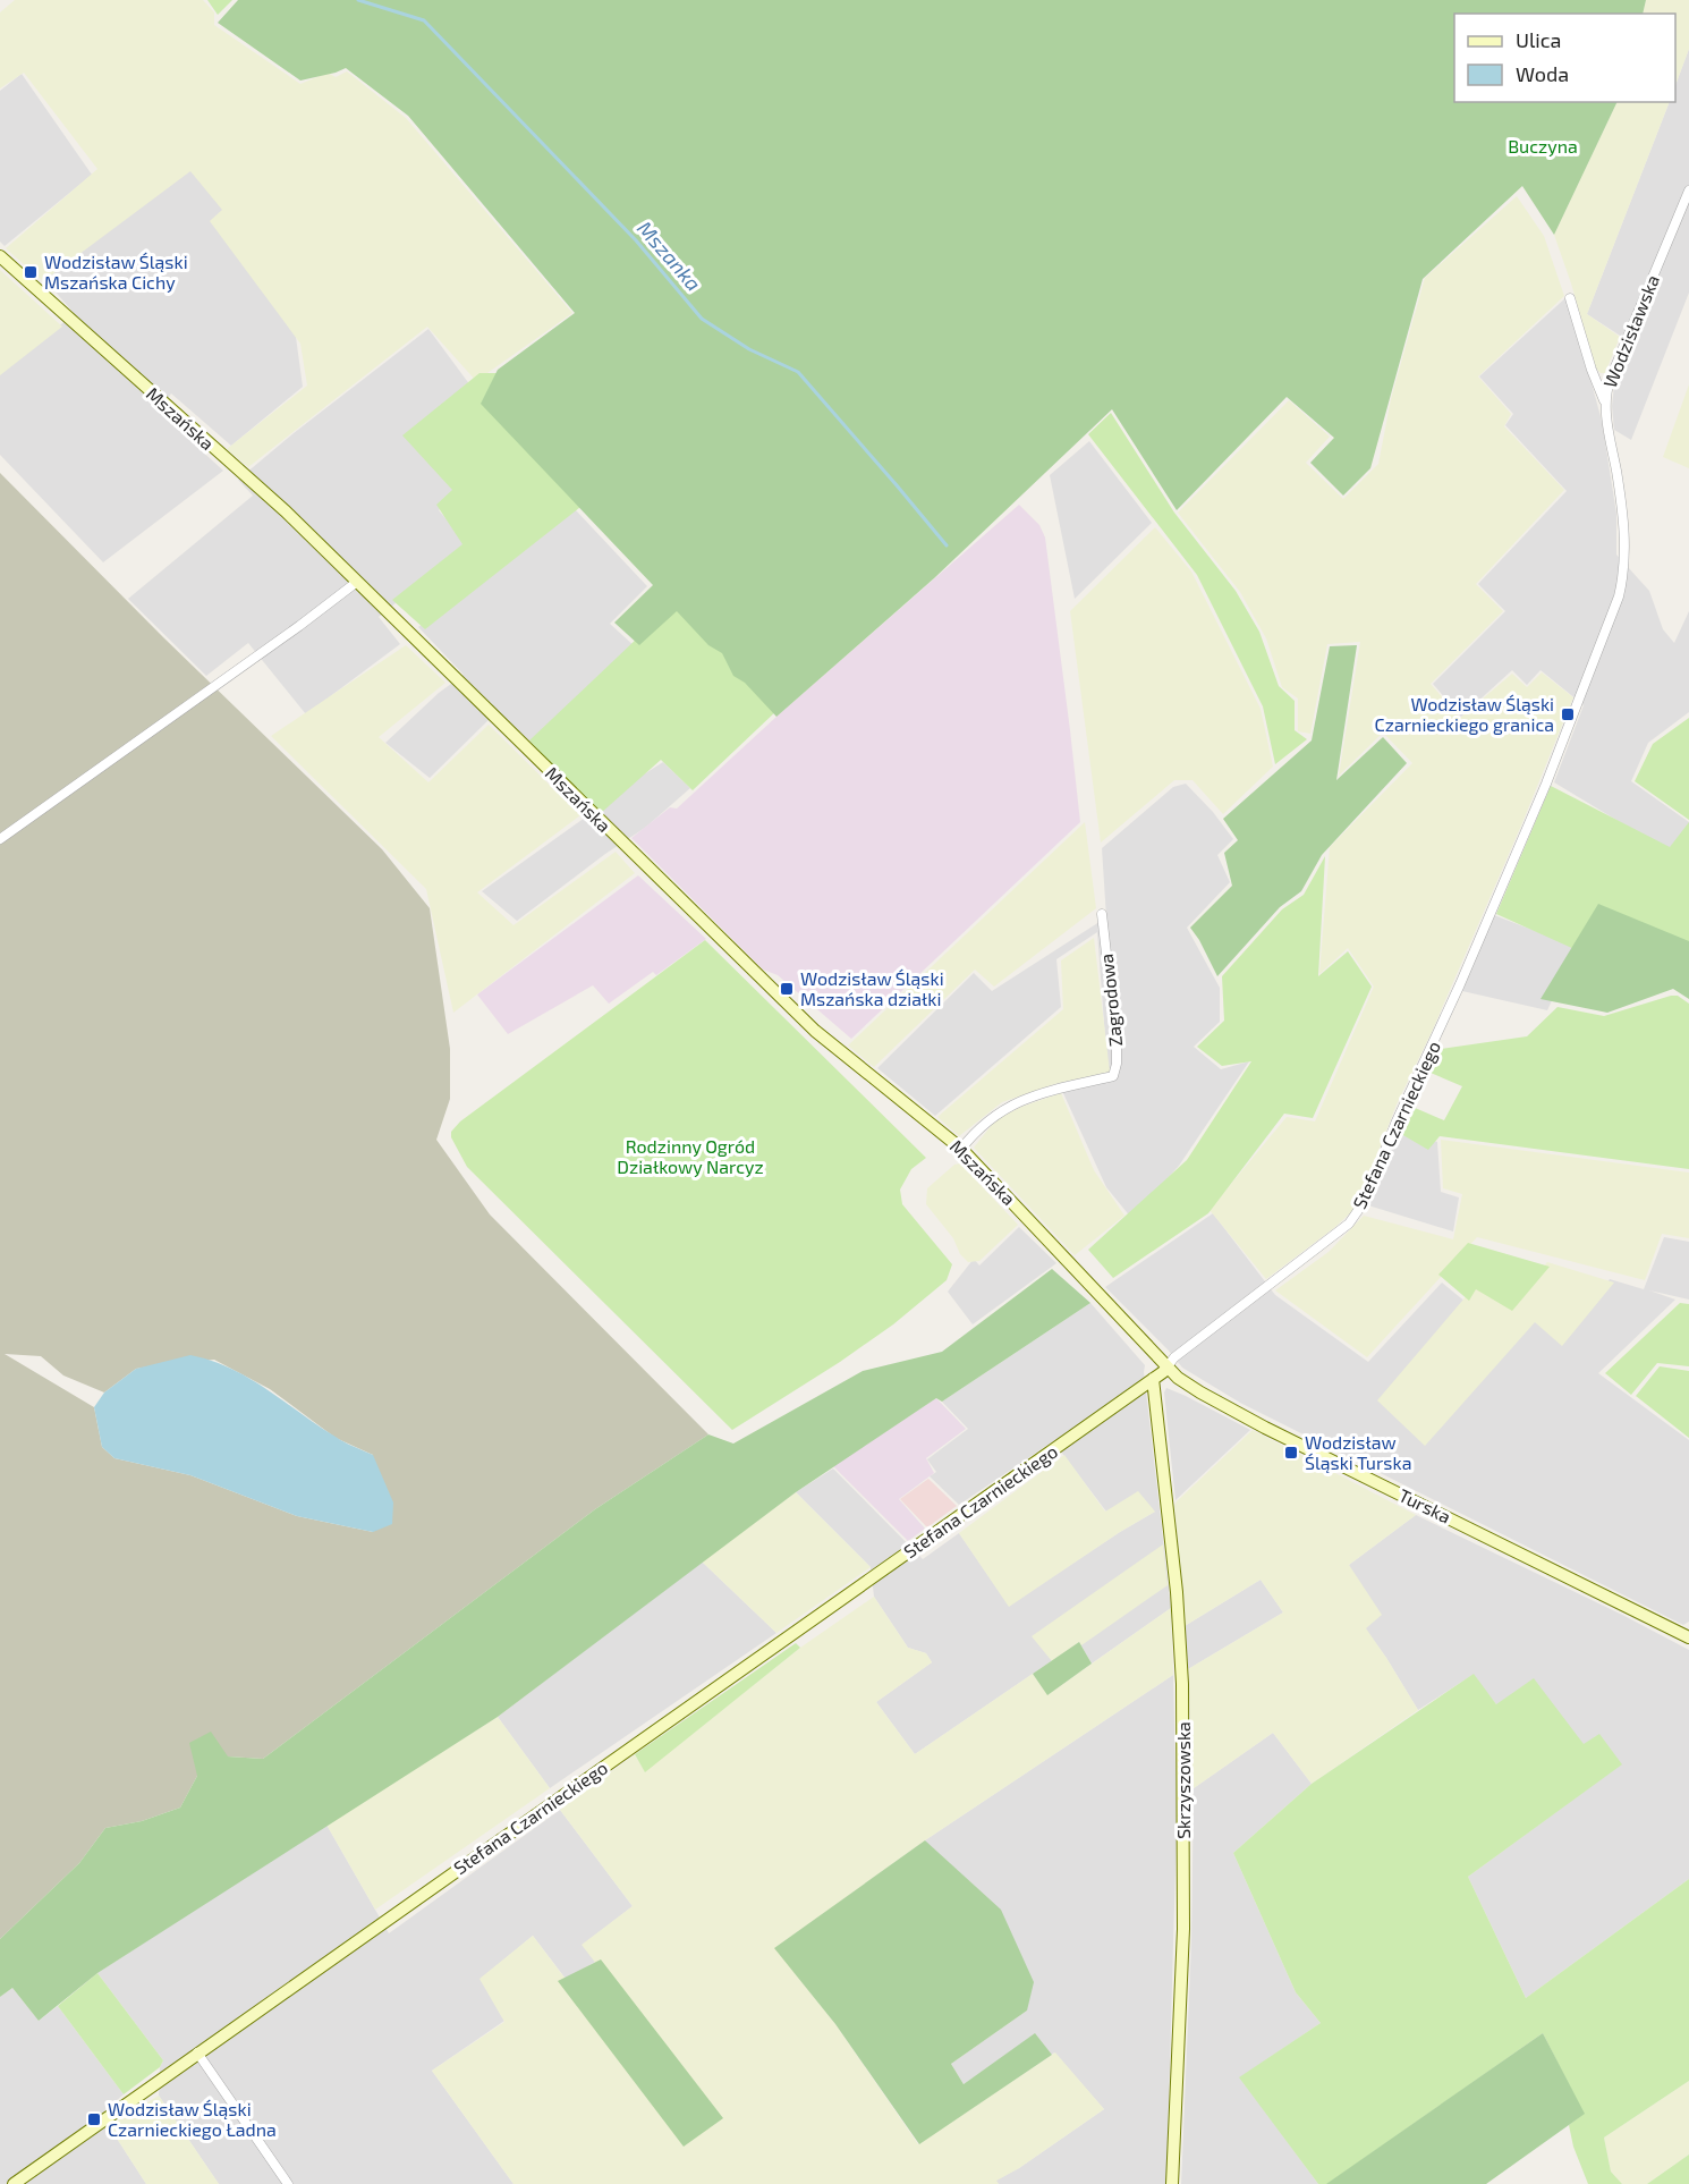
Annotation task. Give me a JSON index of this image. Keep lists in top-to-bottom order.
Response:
{
  "streets": {
    "street": [
      "Wodzisławska",
      "Mszańska",
      "Zagrodowa",
      "Stefana Czarnieckiego",
      "Turska",
      "Skrzyszowska"
    ]
  },
  "crossings": [
    ["Wodzisławska", "Stefana Czarnieckiego"],
    ["Mszańska", "Zagrodowa"],
    ["Mszańska", "Stefana Czarnieckiego"],
    ["Mszańska", "Turska"],
    ["Stefana Czarnieckiego", "Turska"],
    ["Stefana Czarnieckiego", "Skrzyszowska"]
  ],
  "water": ["Mszanka"],
  "parks": ["Buczyna", "Rodzinny Ogród Działkowy Narcyz"],
  "places": {
    "transit": [
      "Wodzisław Śląski Mszańska Cichy",
      "Wodzisław Śląski Czarnieckiego granica",
      "Wodzisław Śląski Mszańska działki",
      "Wodzisław Śląski Turska",
      "Wodzisław Śląski Czarnieckiego Ładna"
    ]
  },
  "legend": ["Ulica", "Woda"]
}
